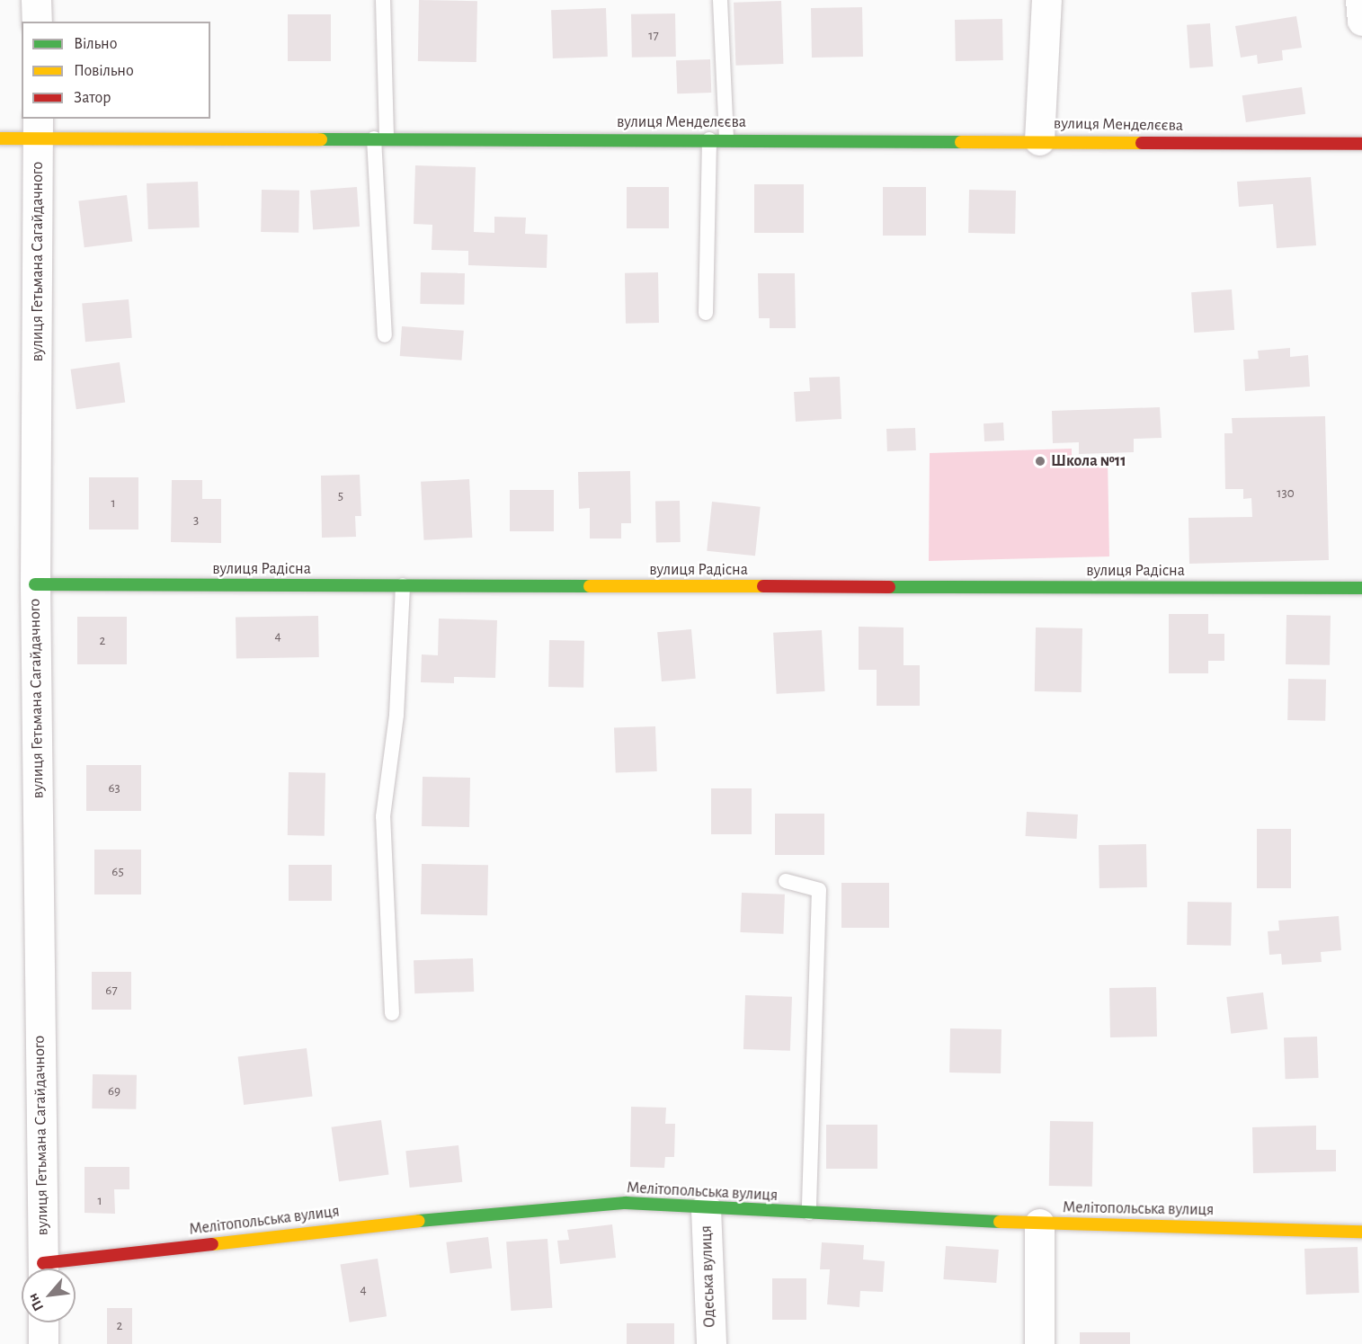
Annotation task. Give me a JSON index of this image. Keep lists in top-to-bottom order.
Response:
{
  "streets": {
    "street": [
      "вулиця Менделєєва",
      "вулиця Гетьмана Сагайдачного",
      "вулиця Радісна",
      "Мелітопольська вулиця",
      "Одеська вулиця"
    ]
  },
  "crossings": [
    ["вулиця Менделєєва", "вулиця Гетьмана Сагайдачного"],
    ["вулиця Гетьмана Сагайдачного", "вулиця Радісна"],
    ["Мелітопольська вулиця", "Одеська вулиця"]
  ],
  "places": ["Школа №11"],
  "house_numbers": [
    "17",
    "130",
    "5",
    "1",
    "3",
    "4",
    "2",
    "63",
    "65",
    "67",
    "69",
    "1",
    "4",
    "2"
  ],
  "legend": ["Вільно", "Повільно", "Затор"],
  "north": "bottom left"
}
